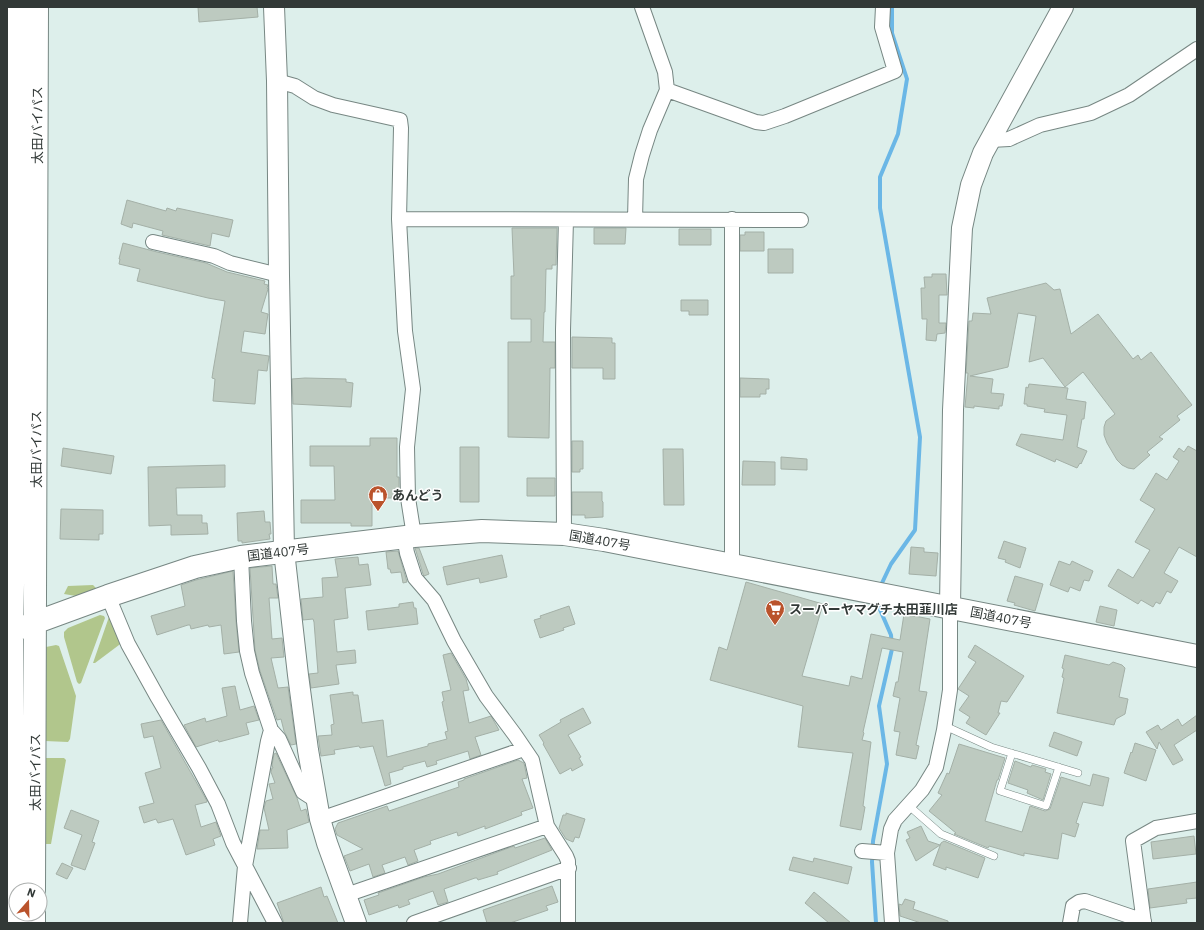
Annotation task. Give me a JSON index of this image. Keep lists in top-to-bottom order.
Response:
{
  "streets": {
    "highway": ["太田バイパス", "国道407号"]
  },
  "crossings": [
    ["太田バイパス", "国道407号"]
  ],
  "places": {
    "shop": ["あんどう"],
    "supermarket": ["スーパーヤマグチ太田韮川店"]
  },
  "north": "top"
}
